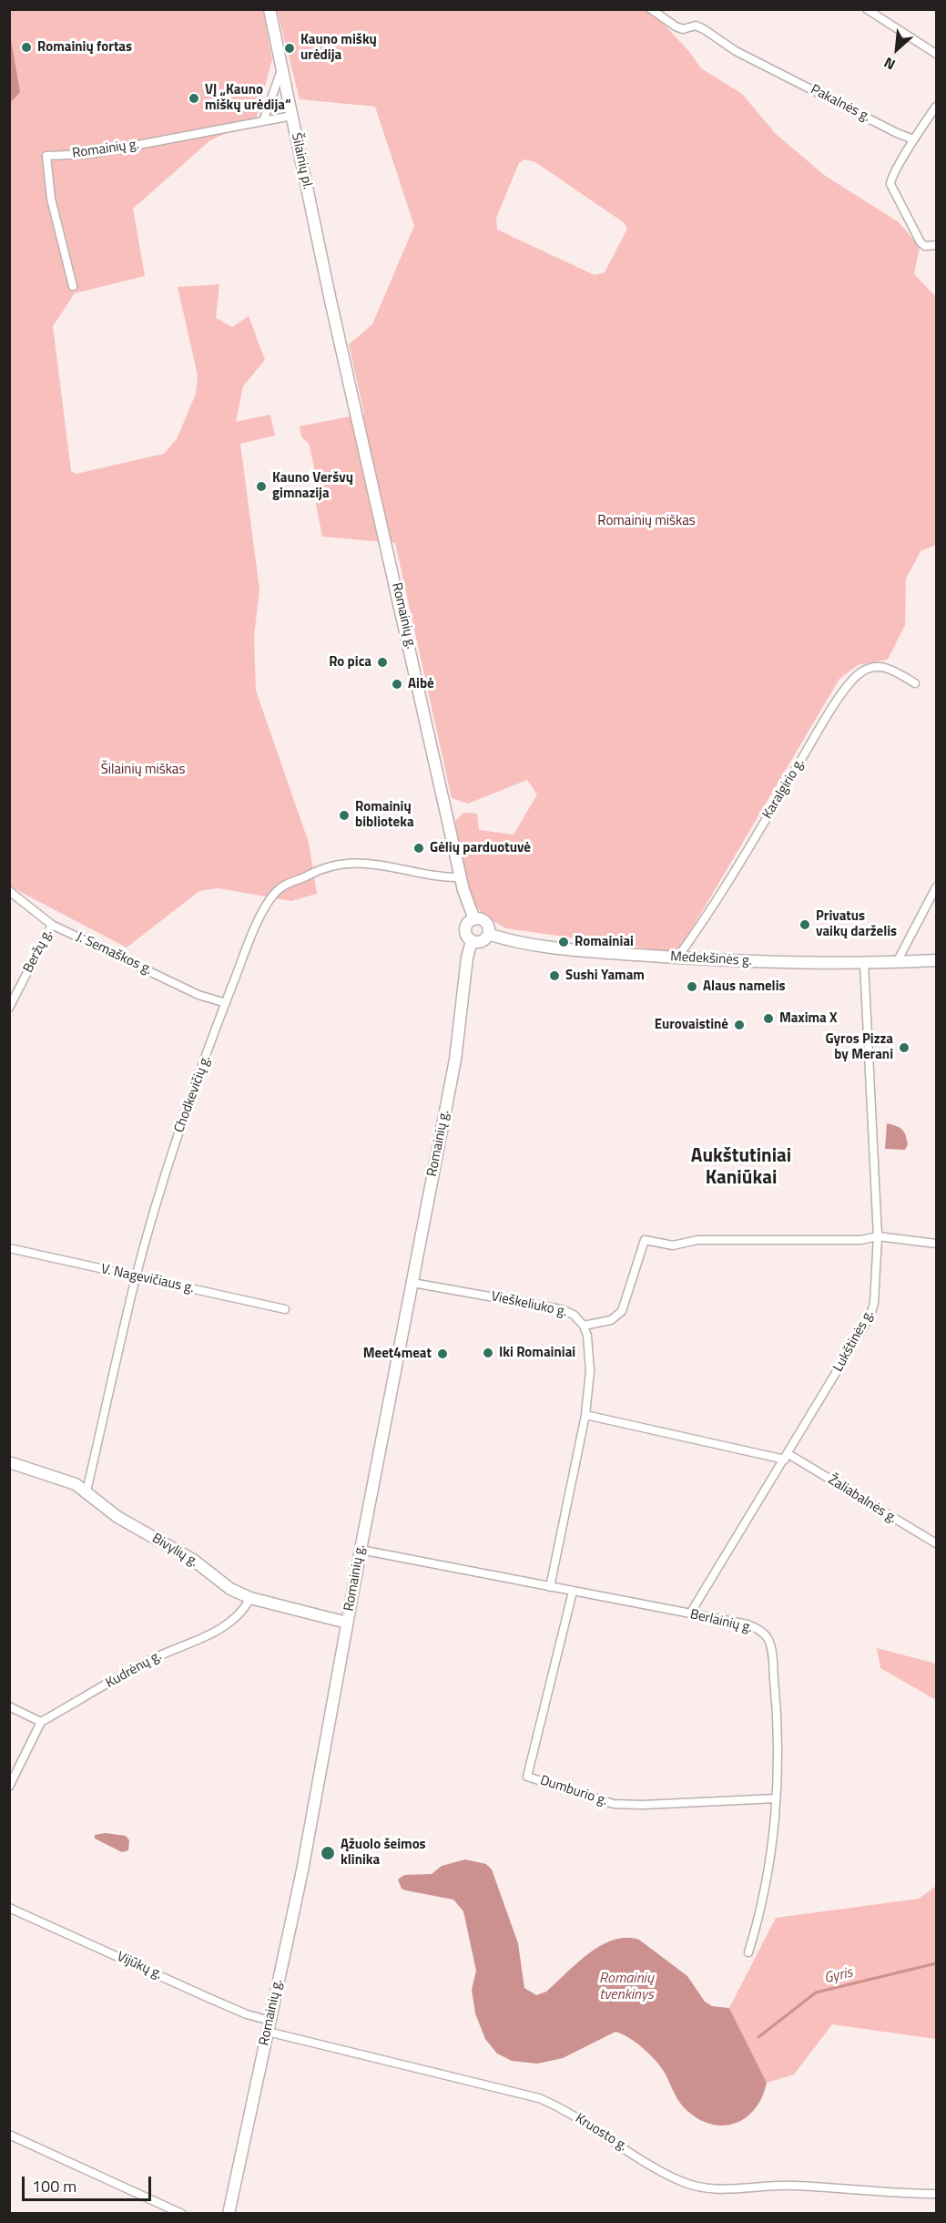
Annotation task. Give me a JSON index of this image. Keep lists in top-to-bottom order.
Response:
{
  "streets": {
    "main road": [
      "Romainių g.",
      "Šilainių pl.",
      "Medekšinės g.",
      "Bivylių g."
    ],
    "street": [
      "Pakalnės g.",
      "Karalgirio g.",
      "Beržų g.",
      "J. Semaškos g.",
      "Chodkevičių g.",
      "V. Nagevičiaus g.",
      "Vieškeliuko g.",
      "Lukštinės g.",
      "Žaliabalnės g.",
      "Berlainių g.",
      "Kudrėnų g.",
      "Dumburio g.",
      "Vijūkų g.",
      "Kruosto g."
    ]
  },
  "crossings": [
    ["Romainių g.", "Šilainių pl."],
    ["Romainių g.", "Medekšinės g."],
    ["Romainių g.", "Chodkevičių g."],
    ["Romainių g.", "Vieškeliuko g."],
    ["Romainių g.", "Bivylių g."],
    ["Romainių g.", "Berlainių g."],
    ["Romainių g.", "Vijūkų g."],
    ["Romainių g.", "Kruosto g."],
    ["Karalgirio g.", "Medekšinės g."],
    ["Beržų g.", "J. Semaškos g."],
    ["J. Semaškos g.", "Chodkevičių g."],
    ["Medekšinės g.", "Lukštinės g."],
    ["Chodkevičių g.", "V. Nagevičiaus g."],
    ["Chodkevičių g.", "Bivylių g."],
    ["Vieškeliuko g.", "Berlainių g."],
    ["Lukštinės g.", "Žaliabalnės g."],
    ["Lukštinės g.", "Berlainių g."],
    ["Bivylių g.", "Kudrėnų g."],
    ["Berlainių g.", "Dumburio g."],
    ["Vijūkų g.", "Kruosto g."]
  ],
  "districts": ["Aukštutiniai Kaniūkai"],
  "water": ["Gyris", "Romainių tvenkinys"],
  "parks": ["Romainių miškas", "Šilainių miškas"],
  "places": [
    "Romainių fortas",
    "Kauno miškų urėdija",
    "VĮ „Kauno miškų urėdija“",
    "Kauno Veršvų gimnazija",
    "Ro pica",
    "Aibė",
    "Romainių biblioteka",
    "Gėlių parduotuvė",
    "Privatus vaikų darželis",
    "Romainiai",
    "Sushi Yamam",
    "Alaus namelis",
    "Maxima X",
    "Eurovaistinė",
    "Gyros Pizza by Merani",
    "Iki Romainiai",
    "Meet4meat",
    "Ąžuolo šeimos klinika"
  ],
  "scale_bar": "100 m",
  "north": "bottom left"
}
